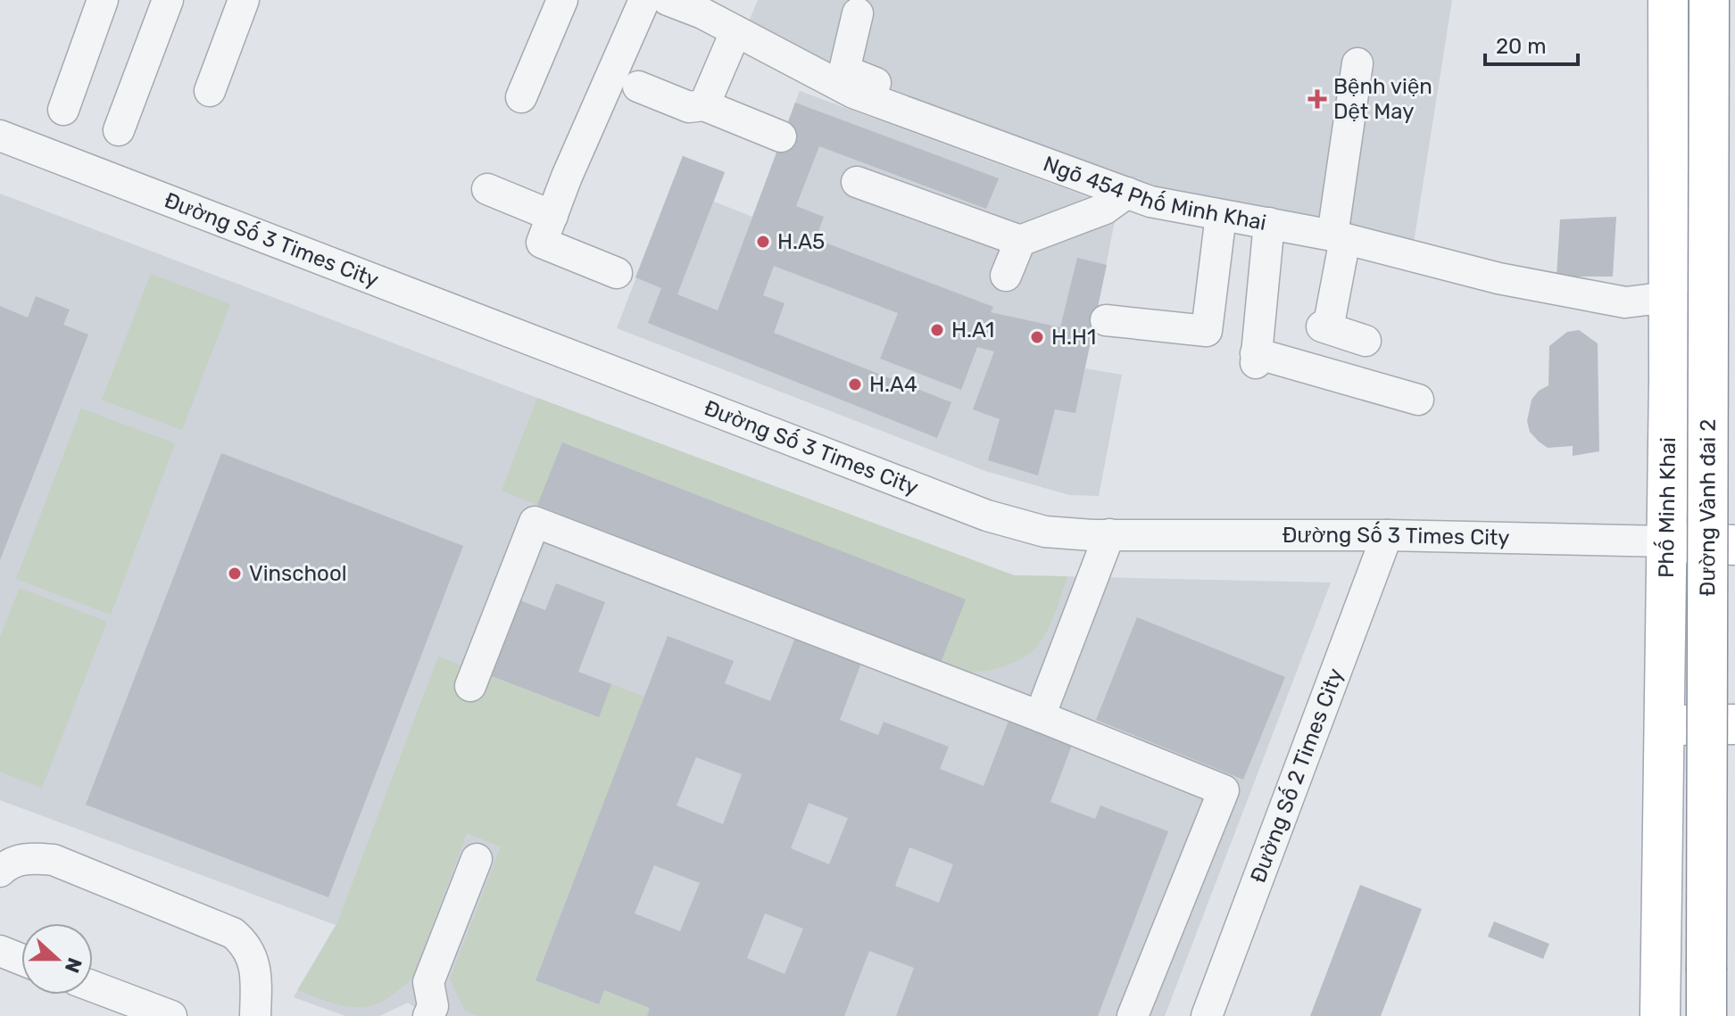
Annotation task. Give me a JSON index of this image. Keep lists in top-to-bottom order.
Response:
{
  "streets": {
    "main road": ["Đường Vành đai 2", "Phố Minh Khai"],
    "street": ["Ngõ 454 Phố Minh Khai", "Đường Số 3 Times City", "Đường Số 2 Times City"]
  },
  "crossings": [
    ["Ngõ 454 Phố Minh Khai", "Phố Minh Khai"],
    ["Đường Số 3 Times City", "Phố Minh Khai"],
    ["Đường Số 3 Times City", "Đường Số 2 Times City"]
  ],
  "places": {
    "health": ["Bệnh viện Dệt May"],
    "other": [
      "H.A5",
      "H.A1",
      "H.H1",
      "H.A4",
      "Vinschool"
    ]
  },
  "scale_bar": "20 m",
  "north": "right"
}
